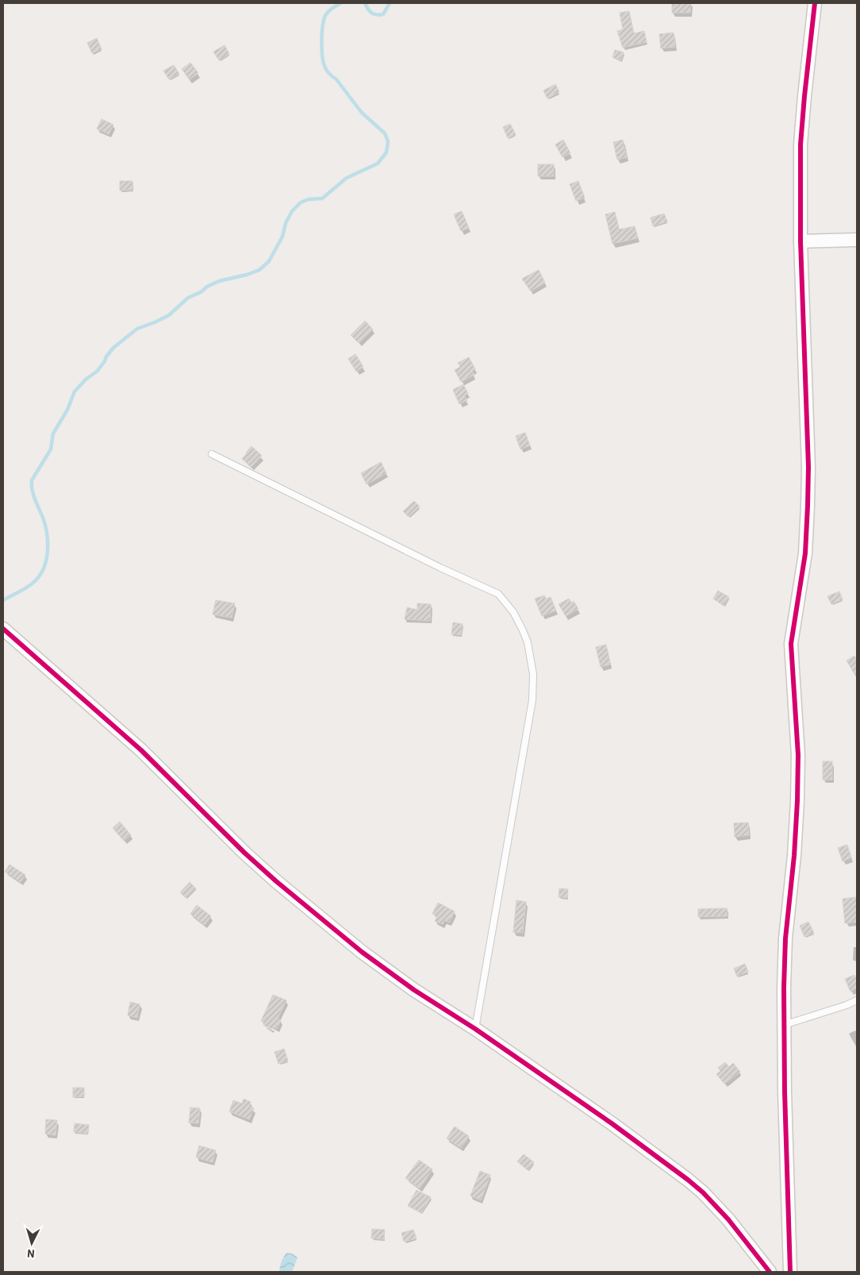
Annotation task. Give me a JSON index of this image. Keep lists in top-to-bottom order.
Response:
{
  "north": "bottom"
}
